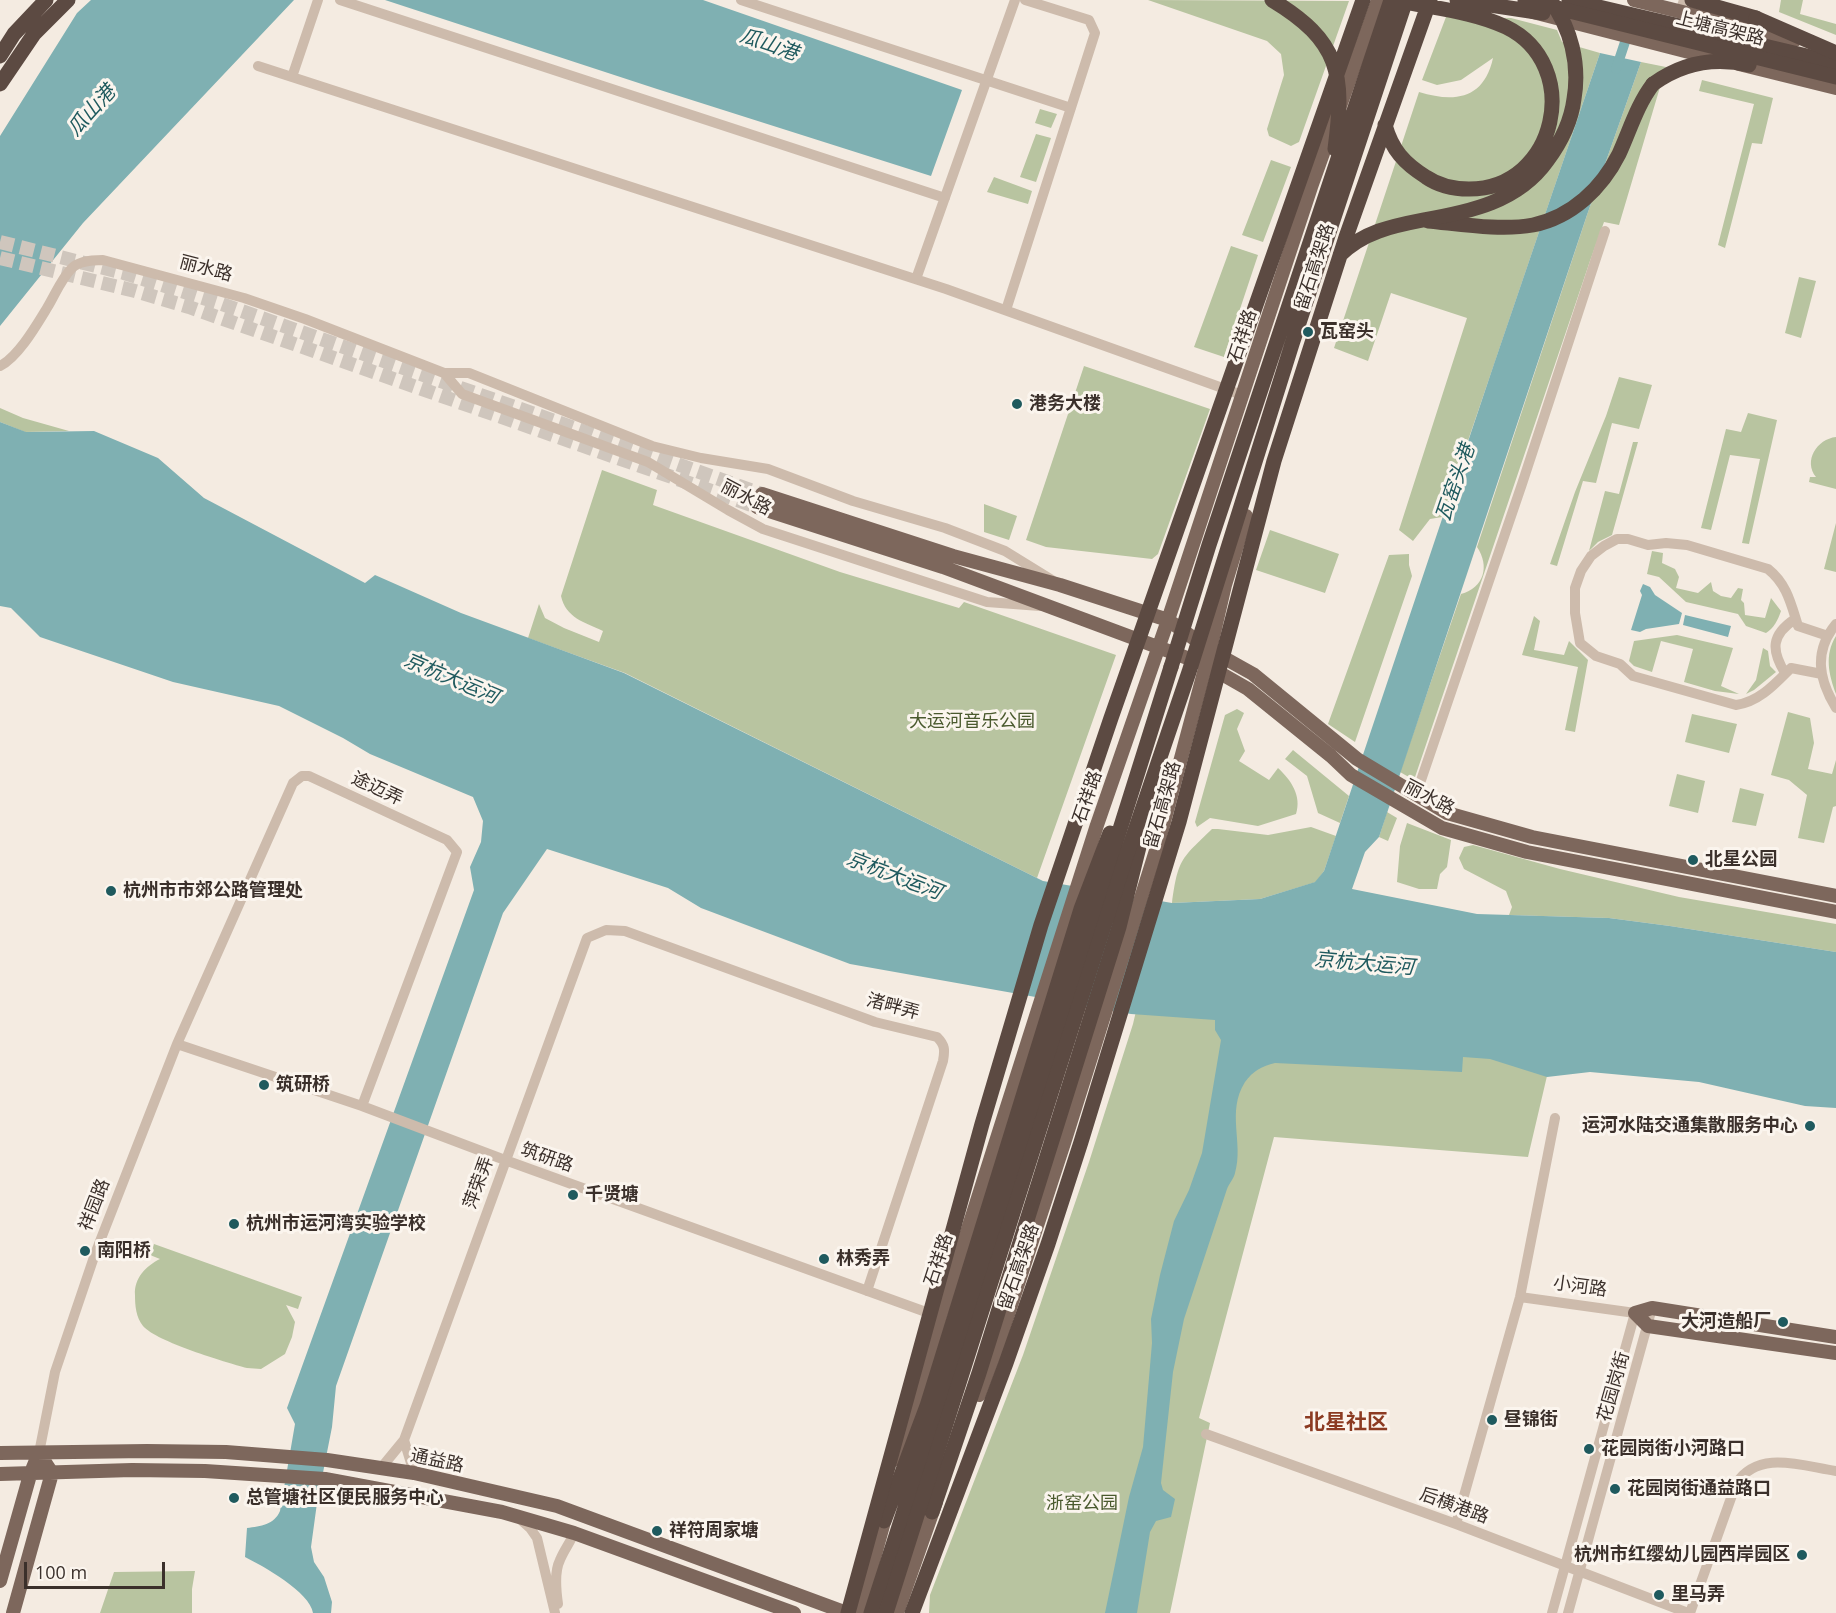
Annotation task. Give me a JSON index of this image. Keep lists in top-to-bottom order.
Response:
{
  "streets": {
    "highway": ["上塘高架路", "留石高架路"],
    "main road": [
      "丽水路",
      "石祥路",
      "祥园路",
      "小河路",
      "通益路"
    ],
    "street": [
      "途迈弄",
      "渚畔弄",
      "筑研路",
      "萍荣弄",
      "花园岗街",
      "后横港路"
    ]
  },
  "crossings": [
    ["丽水路", "石祥路"],
    ["石祥路", "筑研路"],
    ["途迈弄", "筑研路"],
    ["途迈弄", "祥园路"],
    ["渚畔弄", "筑研路"],
    ["渚畔弄", "萍荣弄"],
    ["筑研路", "萍荣弄"],
    ["筑研路", "祥园路"],
    ["萍荣弄", "通益路"],
    ["祥园路", "通益路"],
    ["小河路", "花园岗街"],
    ["花园岗街", "后横港路"]
  ],
  "districts": ["北星社区"],
  "water": ["瓜山港", "瓦窑头港", "京杭大运河"],
  "parks": ["大运河音乐公园", "浙窑公园"],
  "places": [
    "瓦窑头",
    "港务大楼",
    "北星公园",
    "杭州市市郊公路管理处",
    "筑研桥",
    "运河水陆交通集散服务中心",
    "千贤塘",
    "杭州市运河湾实验学校",
    "南阳桥",
    "林秀弄",
    "大河造船厂",
    "昼锦街",
    "花园岗街小河路口",
    "花园岗街通益路口",
    "总管塘社区便民服务中心",
    "祥符周家塘",
    "杭州市红缨幼儿园西岸园区",
    "里马弄"
  ],
  "scale_bar": "100 m"
}
